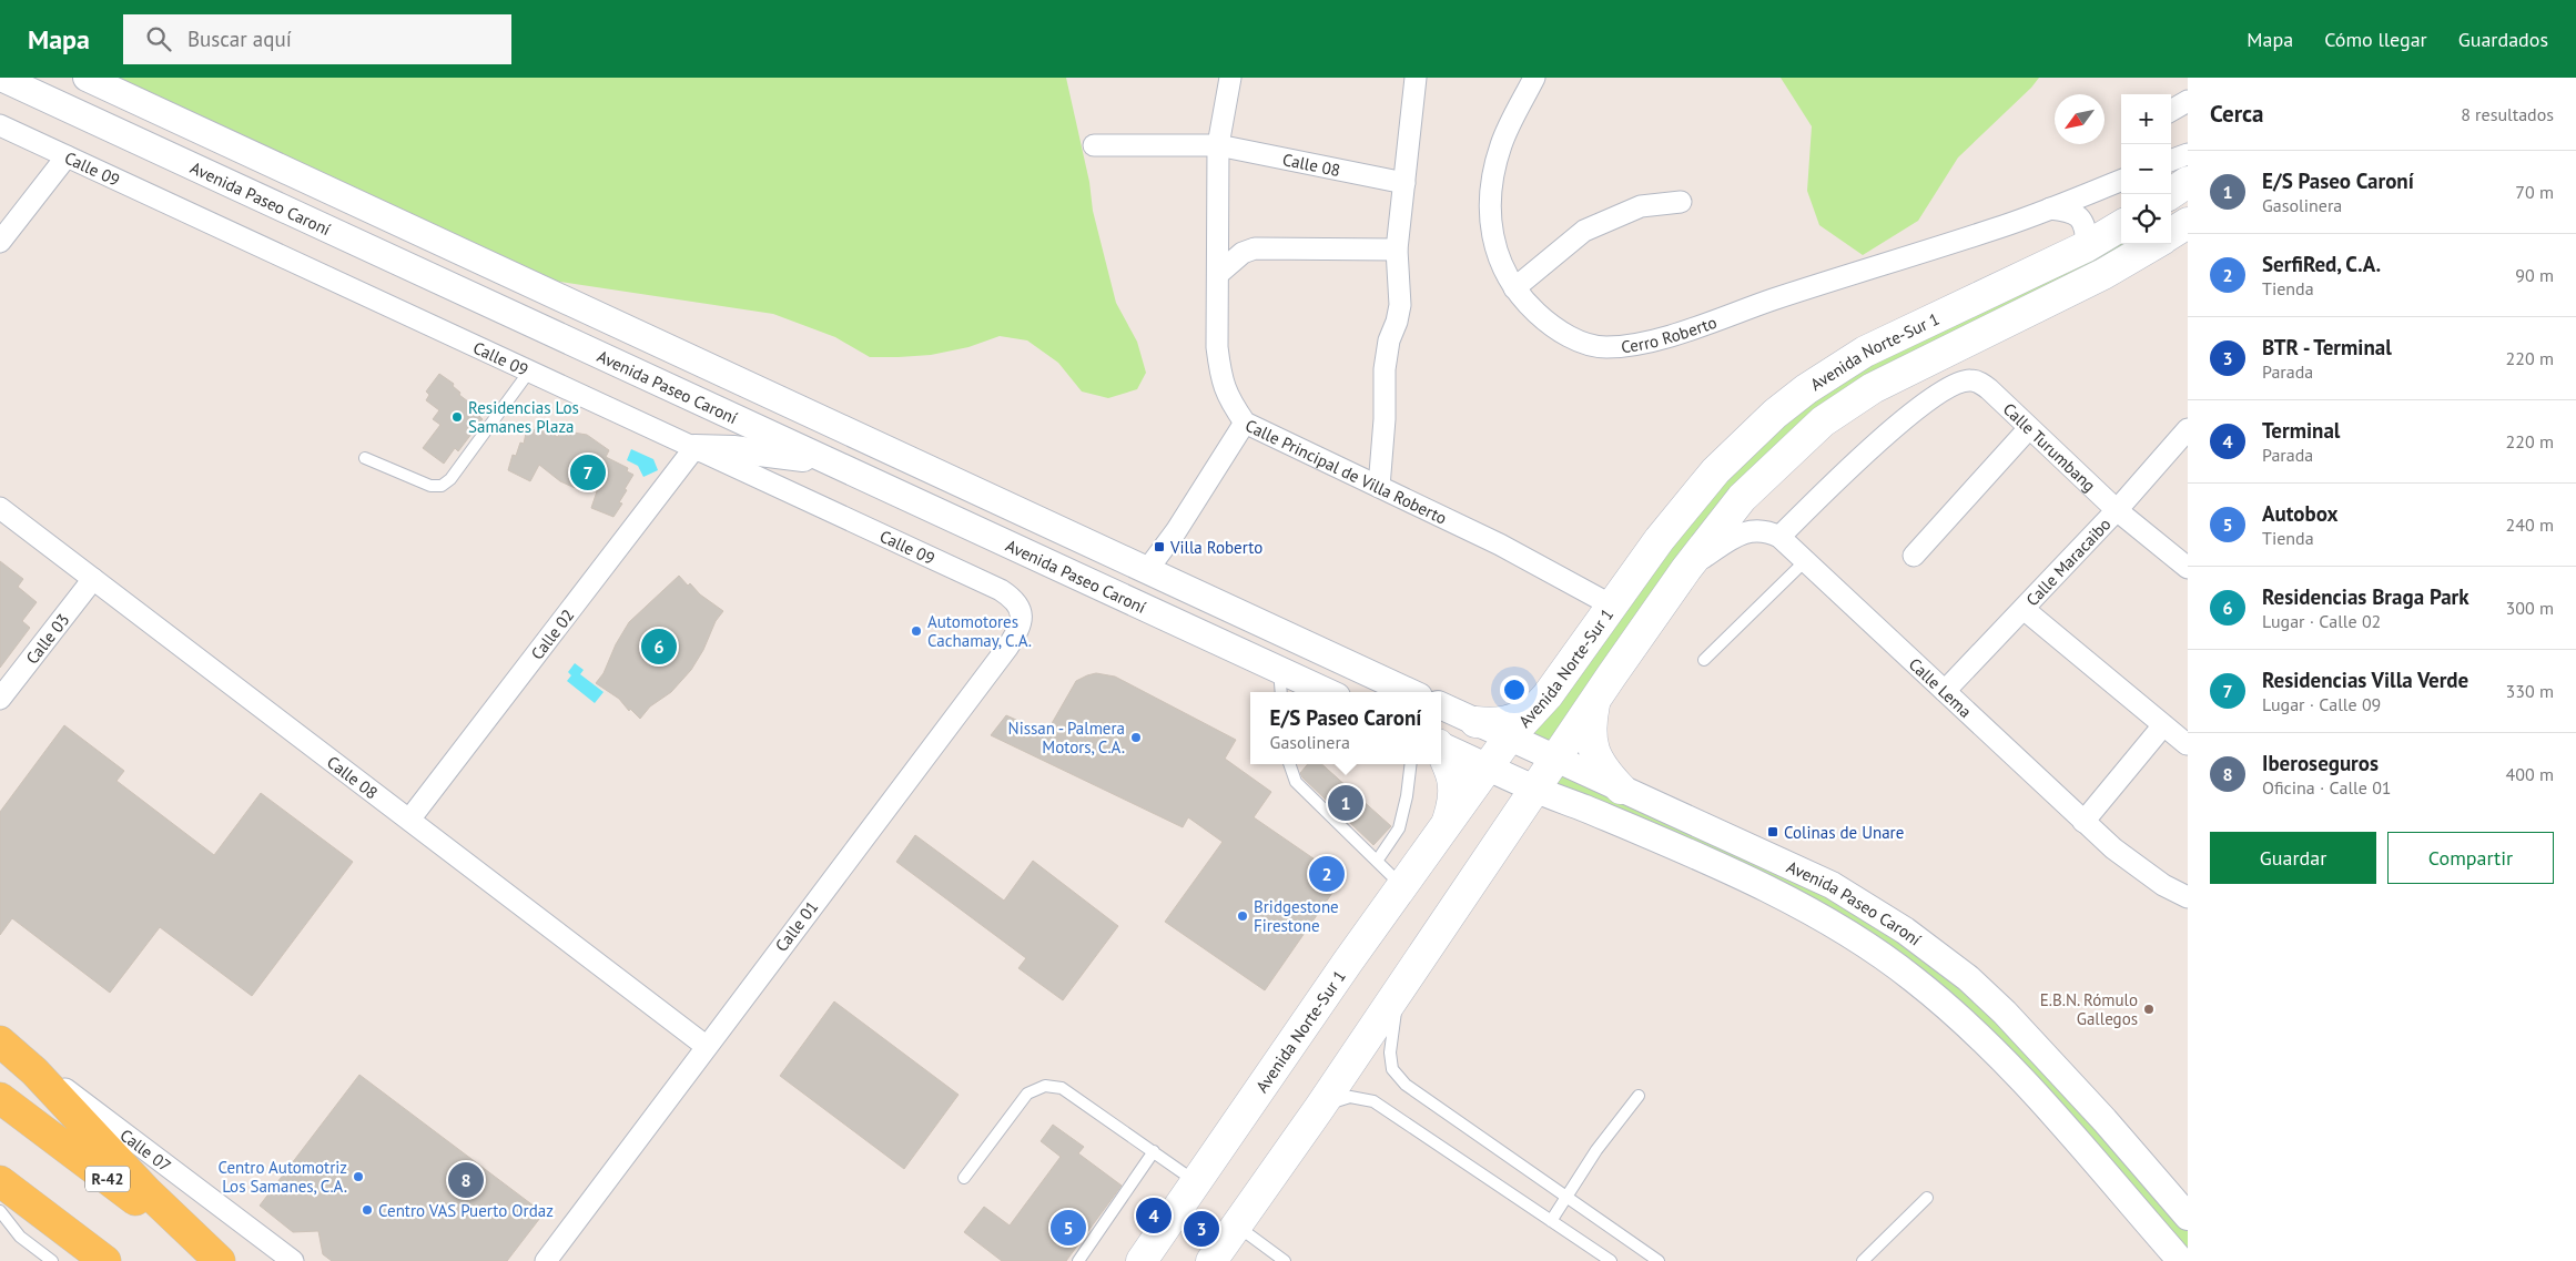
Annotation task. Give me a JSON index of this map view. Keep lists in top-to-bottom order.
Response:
{
  "streets": {
    "main road": ["Avenida Norte-Sur 1", "R-42"],
    "street": [
      "Calle 08",
      "Calle 09",
      "Avenida Paseo Caroní",
      "Cerro Roberto",
      "Calle Turumbang",
      "Calle Principal de Villa Roberto",
      "Calle Maracaibo",
      "Calle 02",
      "Calle 03",
      "Calle Lema",
      "Calle 01",
      "Calle 07"
    ]
  },
  "crossings": [
    ["Calle 08", "Calle Principal de Villa Roberto"],
    ["Calle 08", "Calle 02"],
    ["Calle 08", "Calle 03"],
    ["Calle 08", "Calle 01"],
    ["Calle 09", "Calle 02"],
    ["Calle 09", "Calle 01"],
    ["Avenida Paseo Caroní", "Avenida Norte-Sur 1"],
    ["Avenida Norte-Sur 1", "Calle Principal de Villa Roberto"],
    ["Avenida Norte-Sur 1", "Calle Lema"],
    ["Calle Turumbang", "Calle Maracaibo"],
    ["Calle Turumbang", "Calle Lema"],
    ["Calle Maracaibo", "Calle Lema"]
  ],
  "places": {
    "other": [
      "Residencias Los Samanes Plaza",
      "Automotores Cachamay, C.A.",
      "Nissan - Palmera Motors, C.A.",
      "Bridgestone Firestone",
      "E.B.N. Rómulo Gallegos",
      "Centro Automotriz Los Samanes, C.A.",
      "Centro VAS Puerto Ordaz"
    ],
    "transit": ["Villa Roberto", "Colinas de Unare"]
  },
  "north": "bottom left",
  "page": {
    "header": "Mapa",
    "search": "Buscar aquí",
    "nav": ["Mapa", "Cómo llegar", "Guardados"],
    "heading": ["Cerca", "8 resultados"],
    "map_buttons": ["+", "−"],
    "list": [
      {
        "mark": "1",
        "name": "E/S Paseo Caroní",
        "note": "Gasolinera",
        "value": "70 m"
      },
      {
        "mark": "2",
        "name": "SerfiRed, C.A.",
        "note": "Tienda",
        "value": "90 m"
      },
      {
        "mark": "3",
        "name": "BTR - Terminal",
        "note": "Parada",
        "value": "220 m"
      },
      {
        "mark": "4",
        "name": "Terminal",
        "note": "Parada",
        "value": "220 m"
      },
      {
        "mark": "5",
        "name": "Autobox",
        "note": "Tienda",
        "value": "240 m"
      },
      {
        "mark": "6",
        "name": "Residencias Braga Park",
        "note": "Lugar · Calle 02",
        "value": "300 m"
      },
      {
        "mark": "7",
        "name": "Residencias Villa Verde",
        "note": "Lugar · Calle 09",
        "value": "330 m"
      },
      {
        "mark": "8",
        "name": "Iberoseguros",
        "note": "Oficina · Calle 01",
        "value": "400 m"
      }
    ],
    "pins": [
      "7",
      "6",
      "1",
      "2",
      "8",
      "4",
      "5",
      "3"
    ],
    "popup": ["E/S Paseo Caroní", "Gasolinera"],
    "buttons": ["Guardar", "Compartir"]
  }
}
